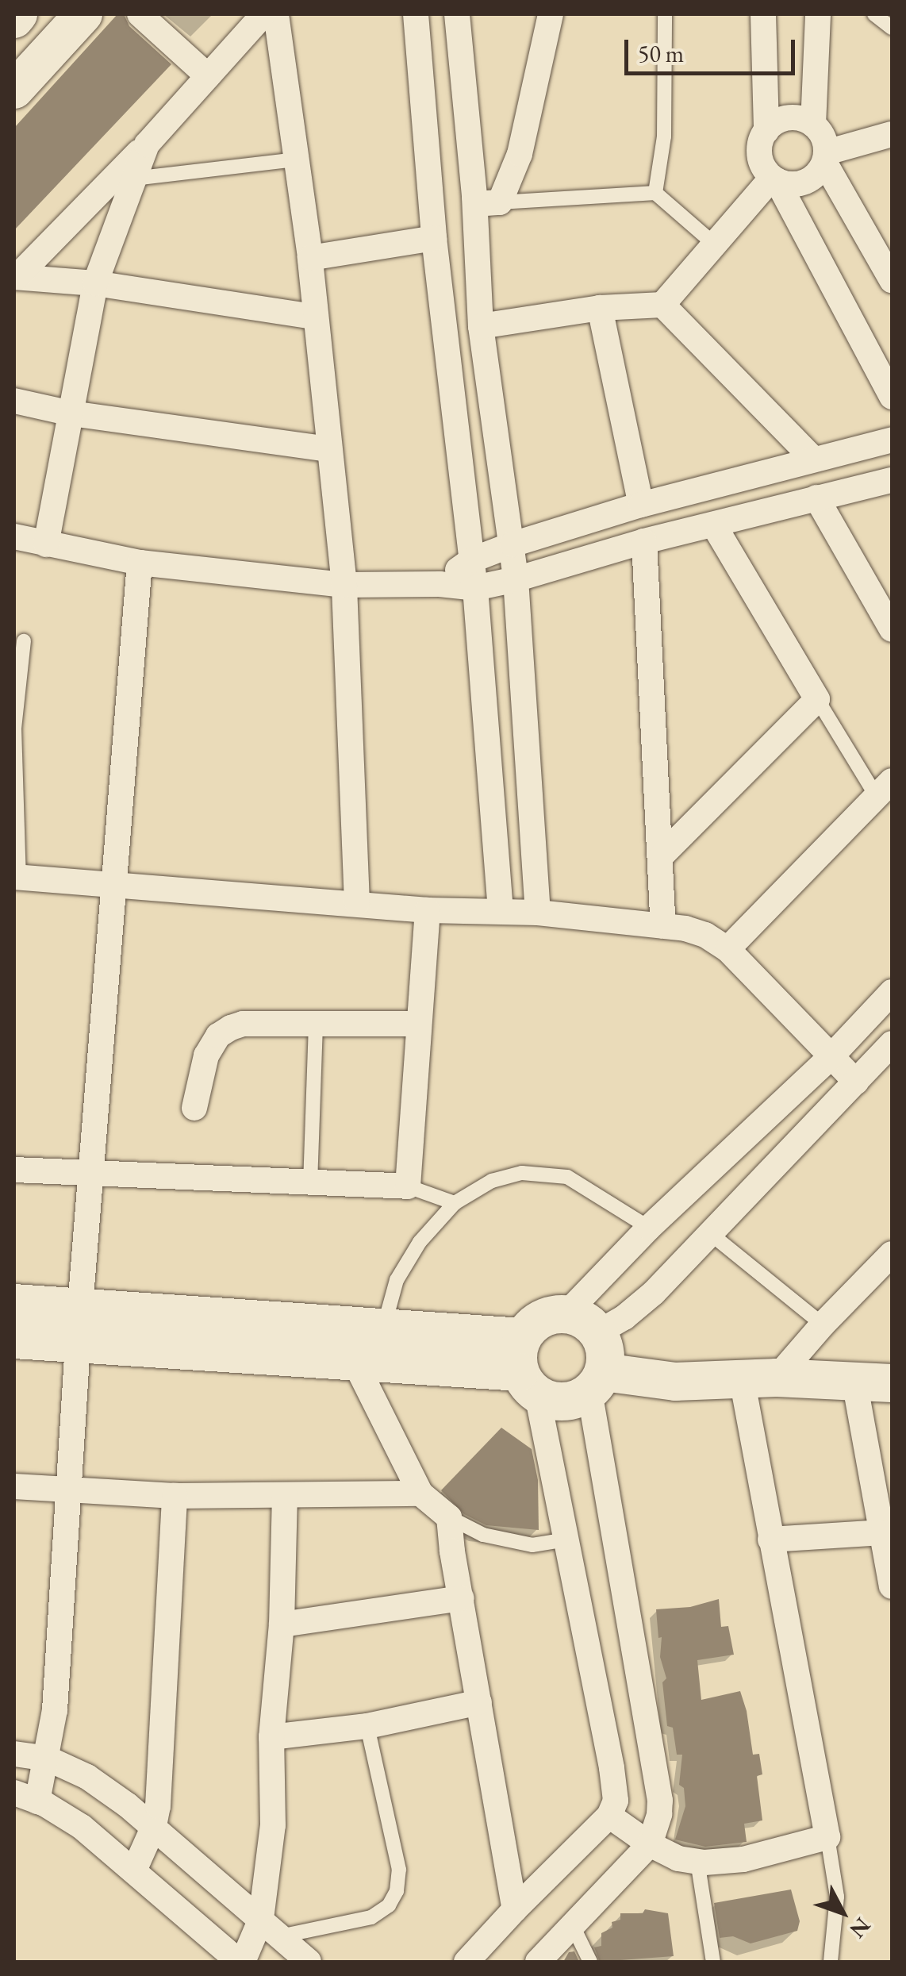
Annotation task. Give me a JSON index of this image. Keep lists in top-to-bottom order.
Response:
{
  "scale_bar": "50 m",
  "north": "bottom right"
}
